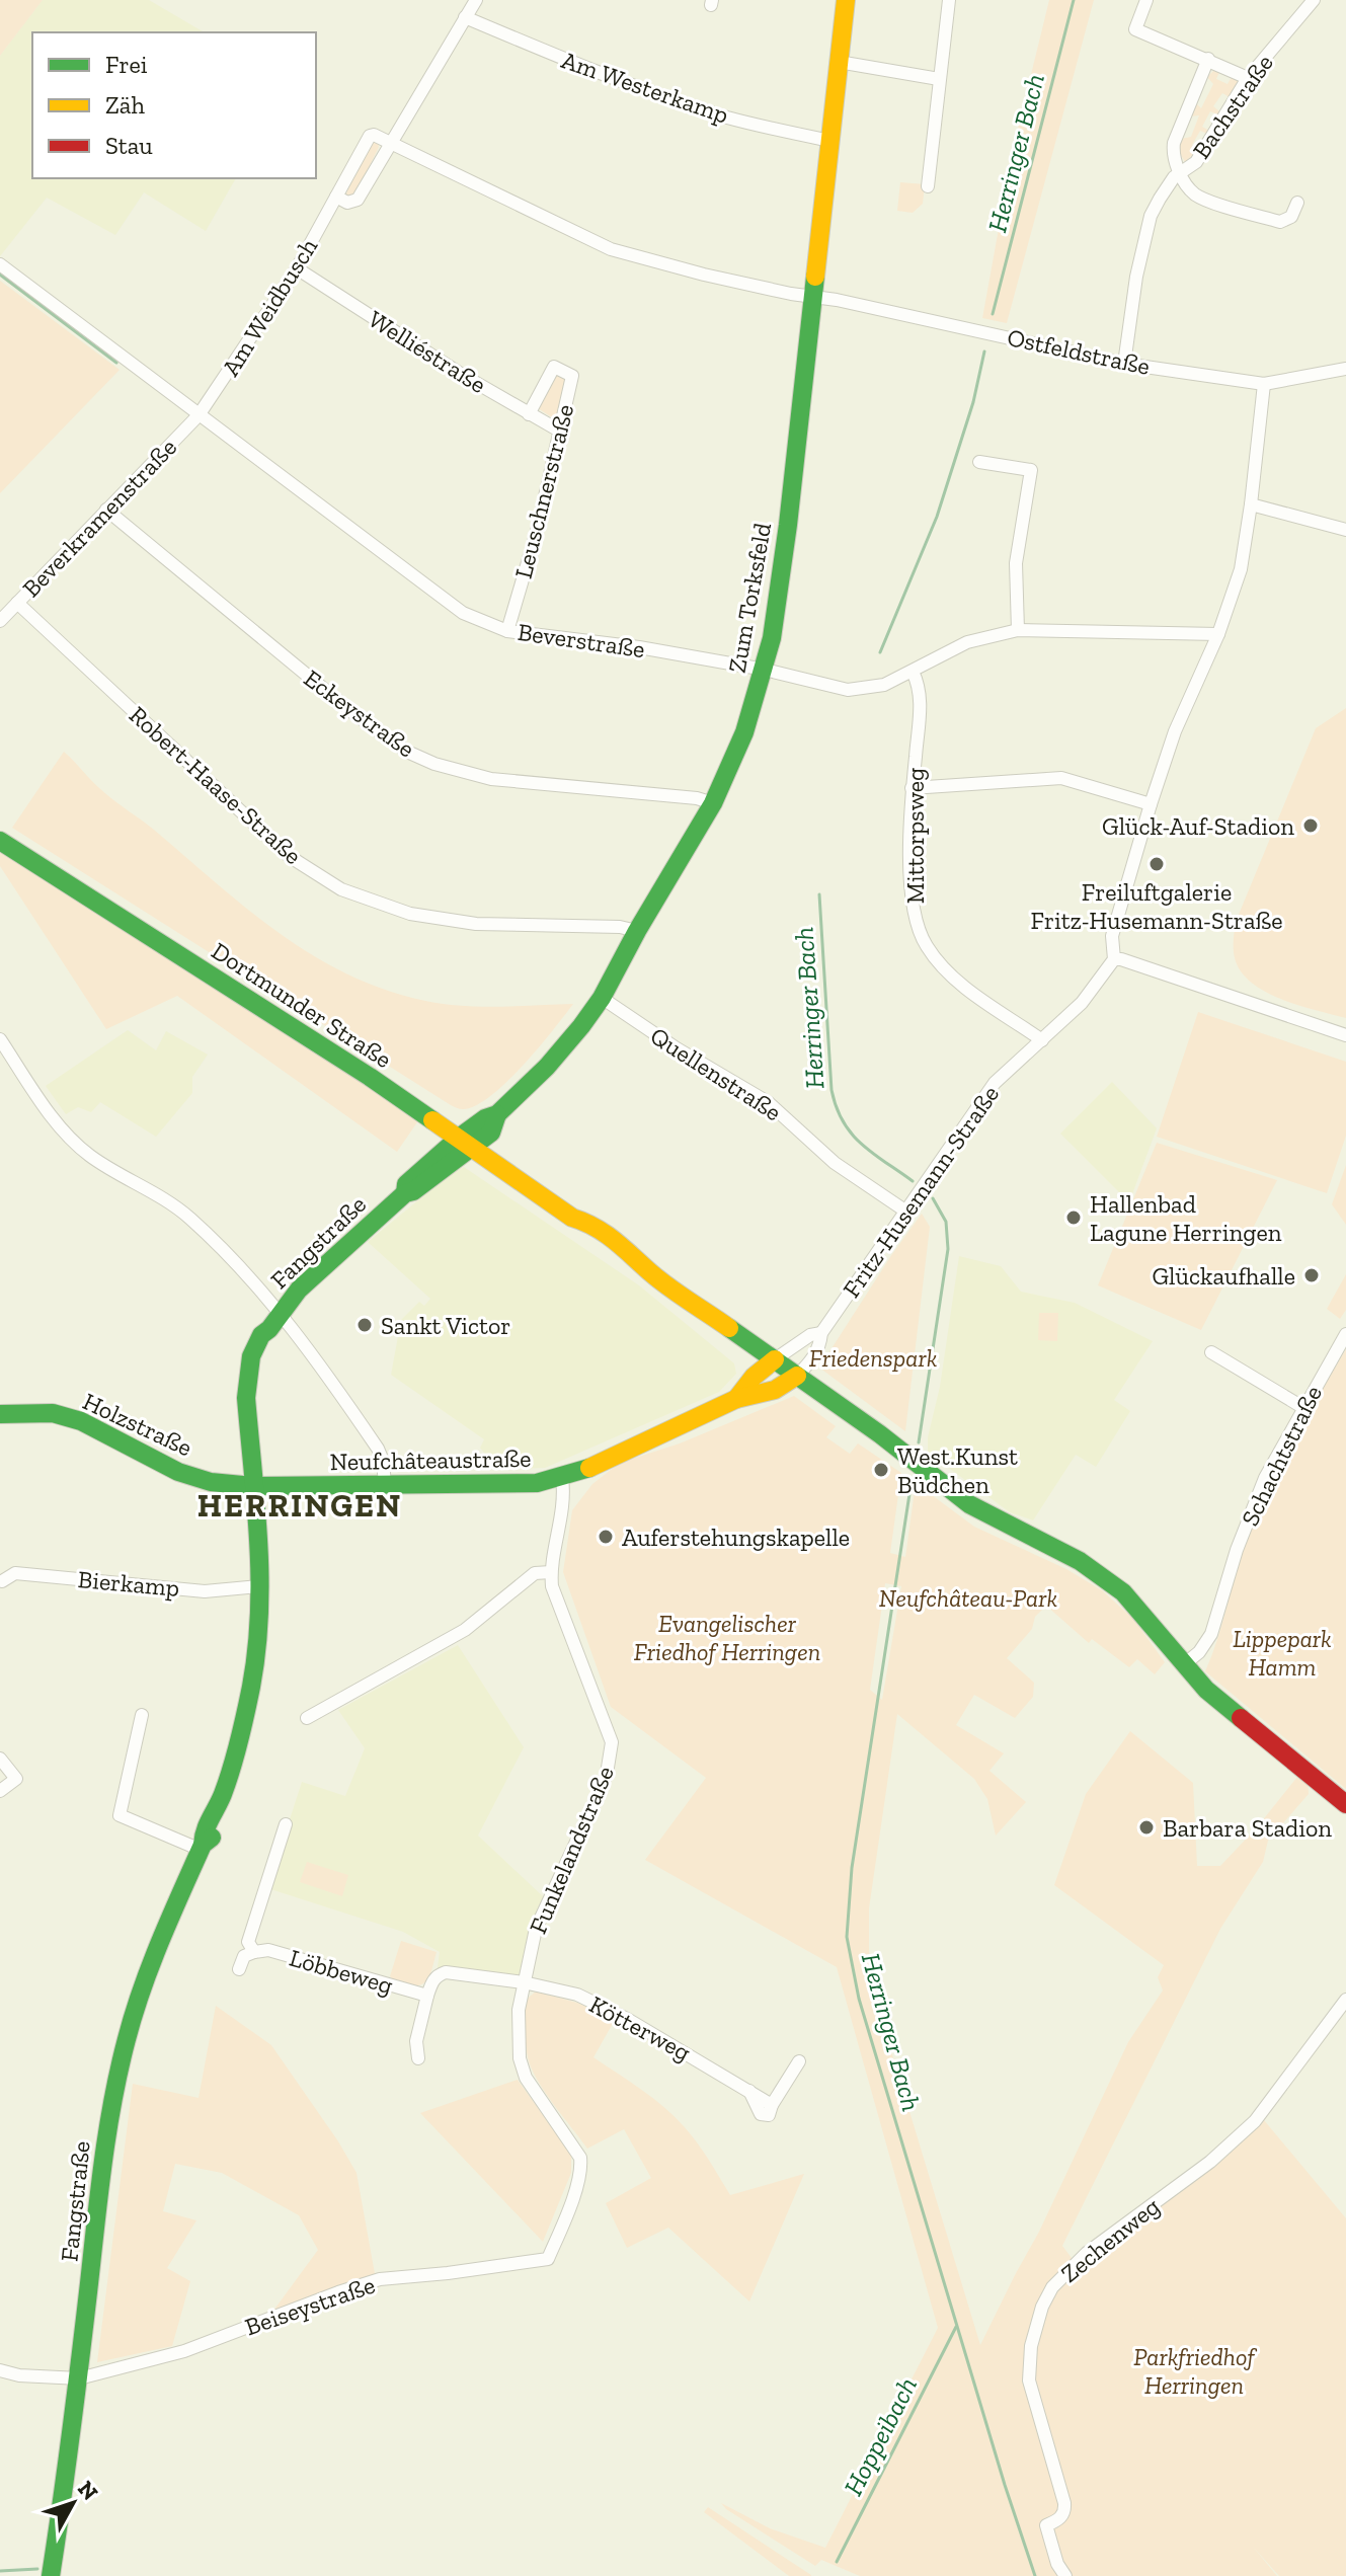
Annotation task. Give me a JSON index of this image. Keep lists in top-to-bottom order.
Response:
{
  "streets": {
    "main road": [
      "Zum Torksfeld",
      "Dortmunder Straße",
      "Fangstraße",
      "Holzstraße",
      "Neufchâteaustraße"
    ],
    "street": [
      "Am Westerkamp",
      "Bachstraße",
      "Am Weidbusch",
      "Welliéstraße",
      "Ostfeldstraße",
      "Leuschnerstraße",
      "Beverkramenstraße",
      "Beverstraße",
      "Eckeystraße",
      "Robert-Haase-Straße",
      "Mittorpsweg",
      "Quellenstraße",
      "Fritz-Husemann-Straße",
      "Schachtstraße",
      "Bierkamp",
      "Funkelandstraße",
      "Löbbeweg",
      "Kötterweg",
      "Zechenweg",
      "Beiseystraße"
    ]
  },
  "crossings": [
    ["Am Westerkamp", "Zum Torksfeld"],
    ["Bachstraße", "Ostfeldstraße"],
    ["Am Weidbusch", "Welliéstraße"],
    ["Am Weidbusch", "Ostfeldstraße"],
    ["Am Weidbusch", "Beverkramenstraße"],
    ["Am Weidbusch", "Beverstraße"],
    ["Welliéstraße", "Leuschnerstraße"],
    ["Ostfeldstraße", "Zum Torksfeld"],
    ["Leuschnerstraße", "Beverstraße"],
    ["Beverkramenstraße", "Beverstraße"],
    ["Beverkramenstraße", "Eckeystraße"],
    ["Beverkramenstraße", "Robert-Haase-Straße"],
    ["Zum Torksfeld", "Beverstraße"],
    ["Zum Torksfeld", "Eckeystraße"],
    ["Zum Torksfeld", "Robert-Haase-Straße"],
    ["Zum Torksfeld", "Dortmunder Straße"],
    ["Zum Torksfeld", "Quellenstraße"],
    ["Zum Torksfeld", "Fangstraße"],
    ["Beverstraße", "Mittorpsweg"],
    ["Mittorpsweg", "Fritz-Husemann-Straße"],
    ["Dortmunder Straße", "Fritz-Husemann-Straße"],
    ["Dortmunder Straße", "Fangstraße"],
    ["Dortmunder Straße", "Schachtstraße"],
    ["Dortmunder Straße", "Neufchâteaustraße"],
    ["Quellenstraße", "Fritz-Husemann-Straße"],
    ["Fritz-Husemann-Straße", "Neufchâteaustraße"],
    ["Fangstraße", "Holzstraße"],
    ["Fangstraße", "Neufchâteaustraße"],
    ["Fangstraße", "Bierkamp"],
    ["Fangstraße", "Beiseystraße"],
    ["Holzstraße", "Neufchâteaustraße"],
    ["Funkelandstraße", "Kötterweg"],
    ["Funkelandstraße", "Beiseystraße"]
  ],
  "districts": ["HERRINGEN"],
  "water": ["Herringer Bach", "Hoppeibach"],
  "parks": [
    "Friedenspark",
    "Neufchâteau-Park",
    "Evangelischer Friedhof Herringen",
    "Lippepark Hamm",
    "Parkfriedhof Herringen"
  ],
  "places": [
    "Glück-Auf-Stadion",
    "Freiluftgalerie Fritz-Husemann-Straße",
    "Hallenbad Lagune Herringen",
    "Glückaufhalle",
    "Sankt Victor",
    "West.Kunst Büdchen",
    "Auferstehungskapelle",
    "Barbara Stadion"
  ],
  "legend": ["Frei", "Zäh", "Stau"],
  "north": "top right"
}
